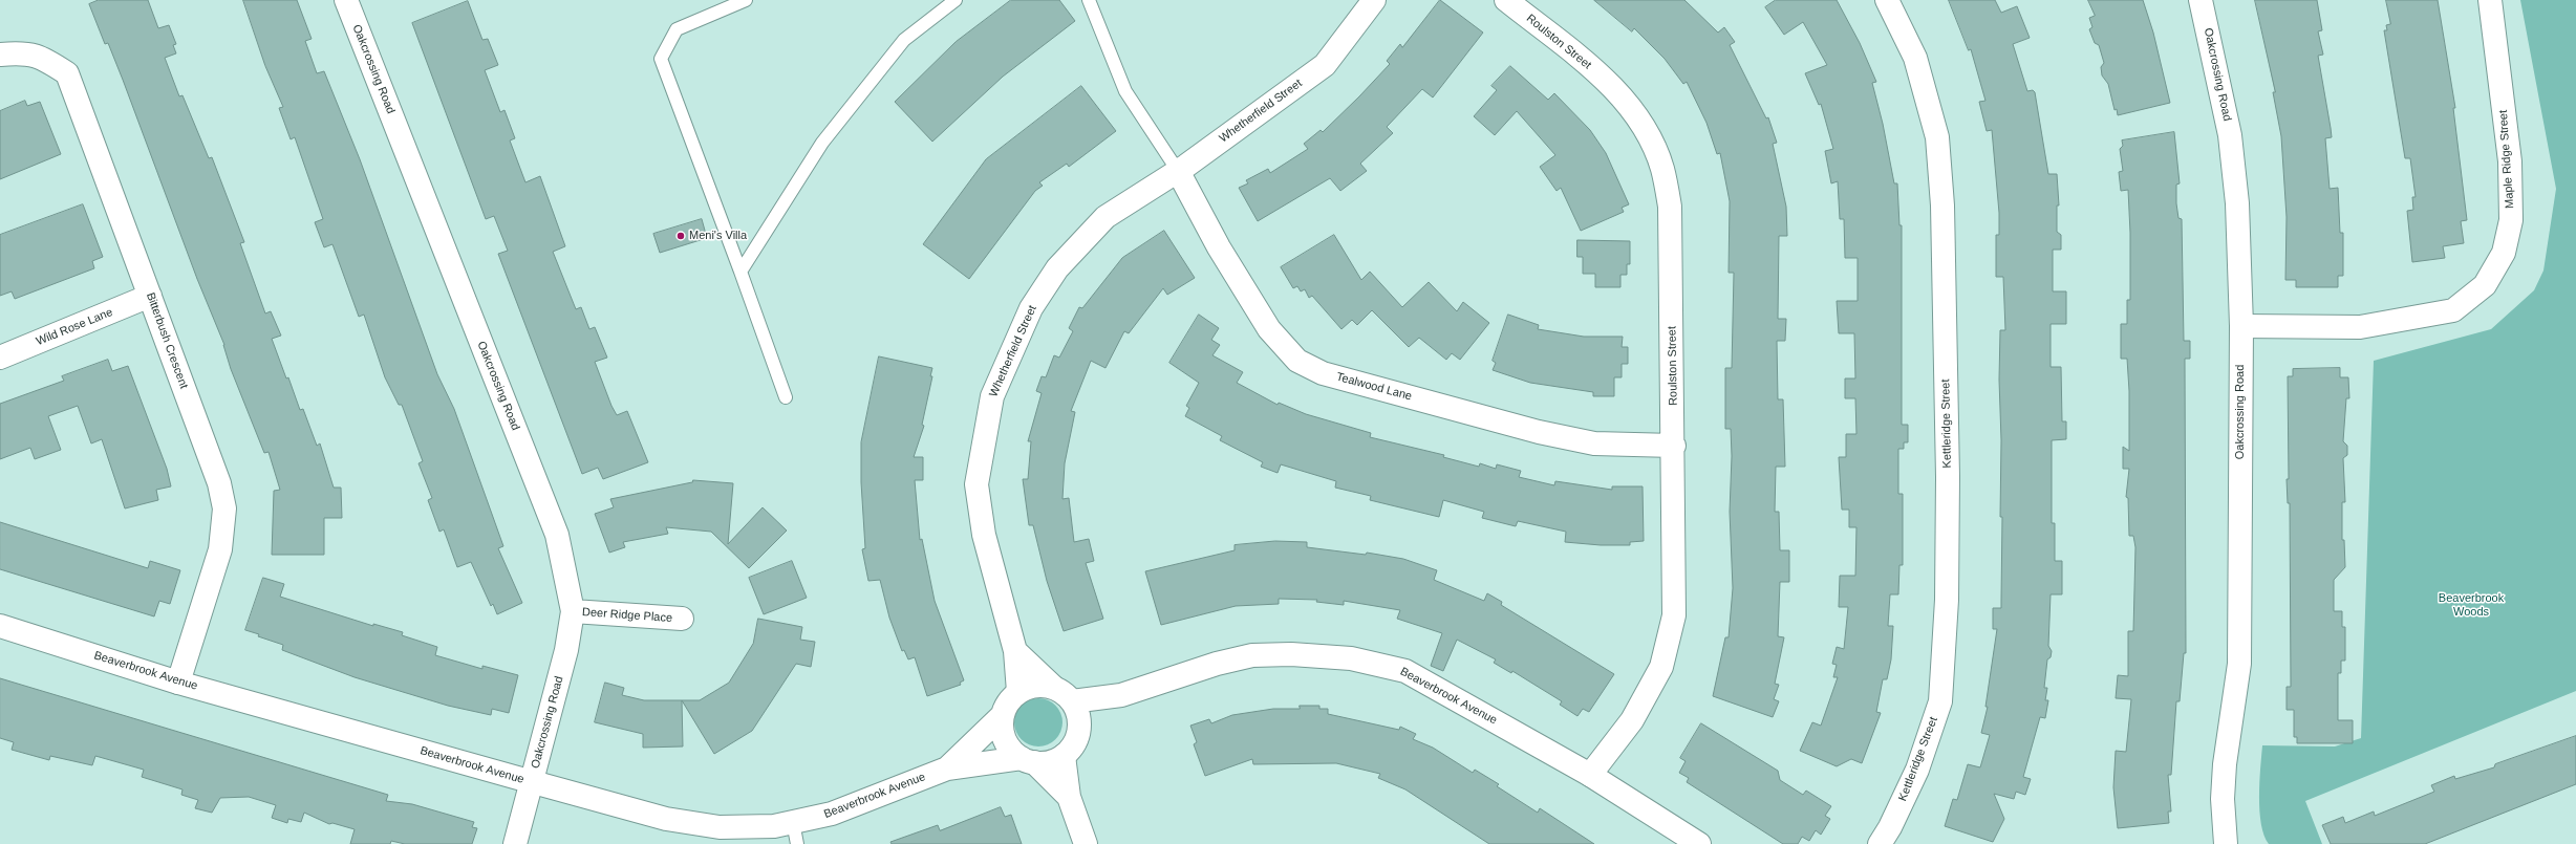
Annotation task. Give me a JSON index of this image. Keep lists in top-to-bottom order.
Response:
{
  "streets": {
    "street": [
      "Roulston Street",
      "Oakcrossing Road",
      "Whetherfield Street",
      "Maple Ridge Street",
      "Wild Rose Lane",
      "Bitterbush Crescent",
      "Tealwood Lane",
      "Kettleridge Street",
      "Deer Ridge Place",
      "Beaverbrook Avenue"
    ]
  },
  "crossings": [
    ["Roulston Street", "Tealwood Lane"],
    ["Roulston Street", "Beaverbrook Avenue"],
    ["Oakcrossing Road", "Maple Ridge Street"],
    ["Oakcrossing Road", "Deer Ridge Place"],
    ["Oakcrossing Road", "Beaverbrook Avenue"],
    ["Whetherfield Street", "Tealwood Lane"],
    ["Whetherfield Street", "Beaverbrook Avenue"],
    ["Wild Rose Lane", "Bitterbush Crescent"],
    ["Bitterbush Crescent", "Beaverbrook Avenue"]
  ],
  "parks": ["Beaverbrook Woods"],
  "places": ["Meni's Villa"]
}
